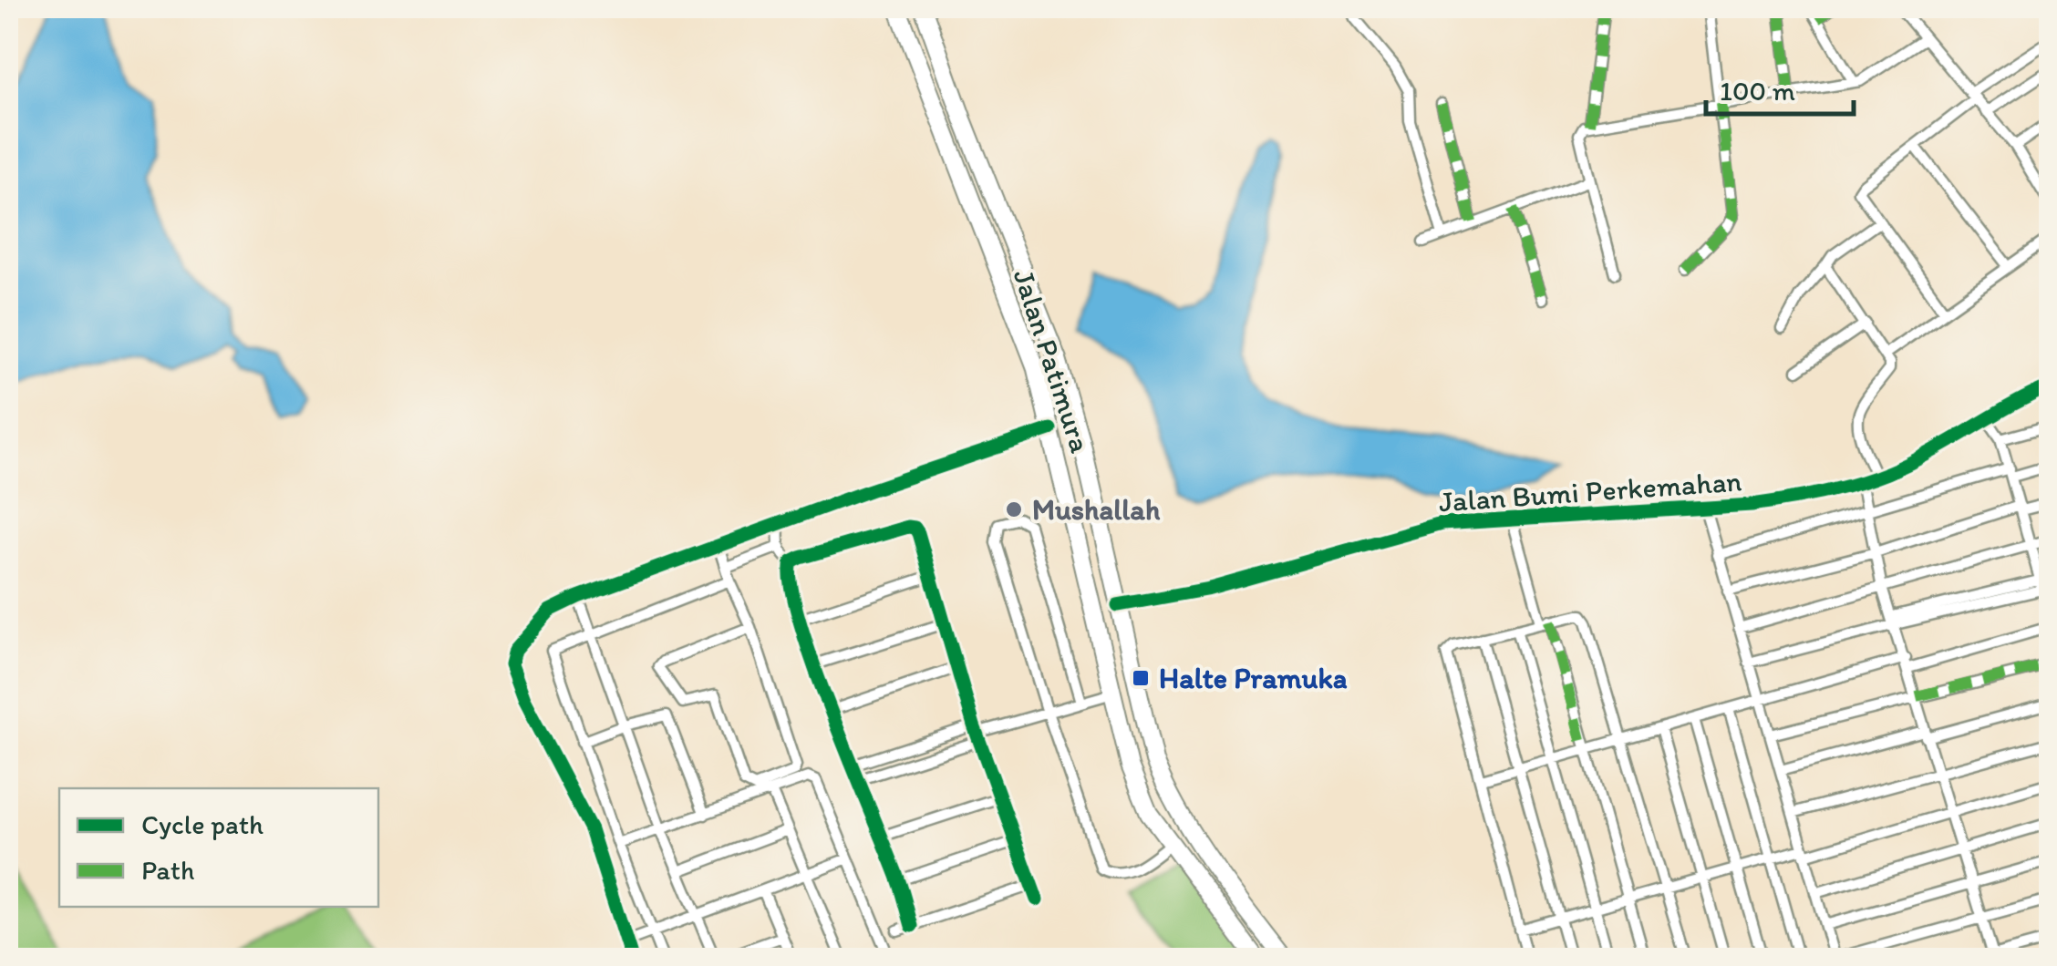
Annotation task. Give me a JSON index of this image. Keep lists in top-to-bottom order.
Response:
{
  "streets": {
    "highway": ["Jalan Patimura"],
    "street": ["Jalan Bumi Perkemahan"]
  },
  "crossings": [
    ["Jalan Patimura", "Jalan Bumi Perkemahan"]
  ],
  "places": {
    "other": ["Mushallah"],
    "transit": ["Halte Pramuka"]
  },
  "legend": ["Cycle path", "Path"],
  "scale_bar": "100 m"
}
